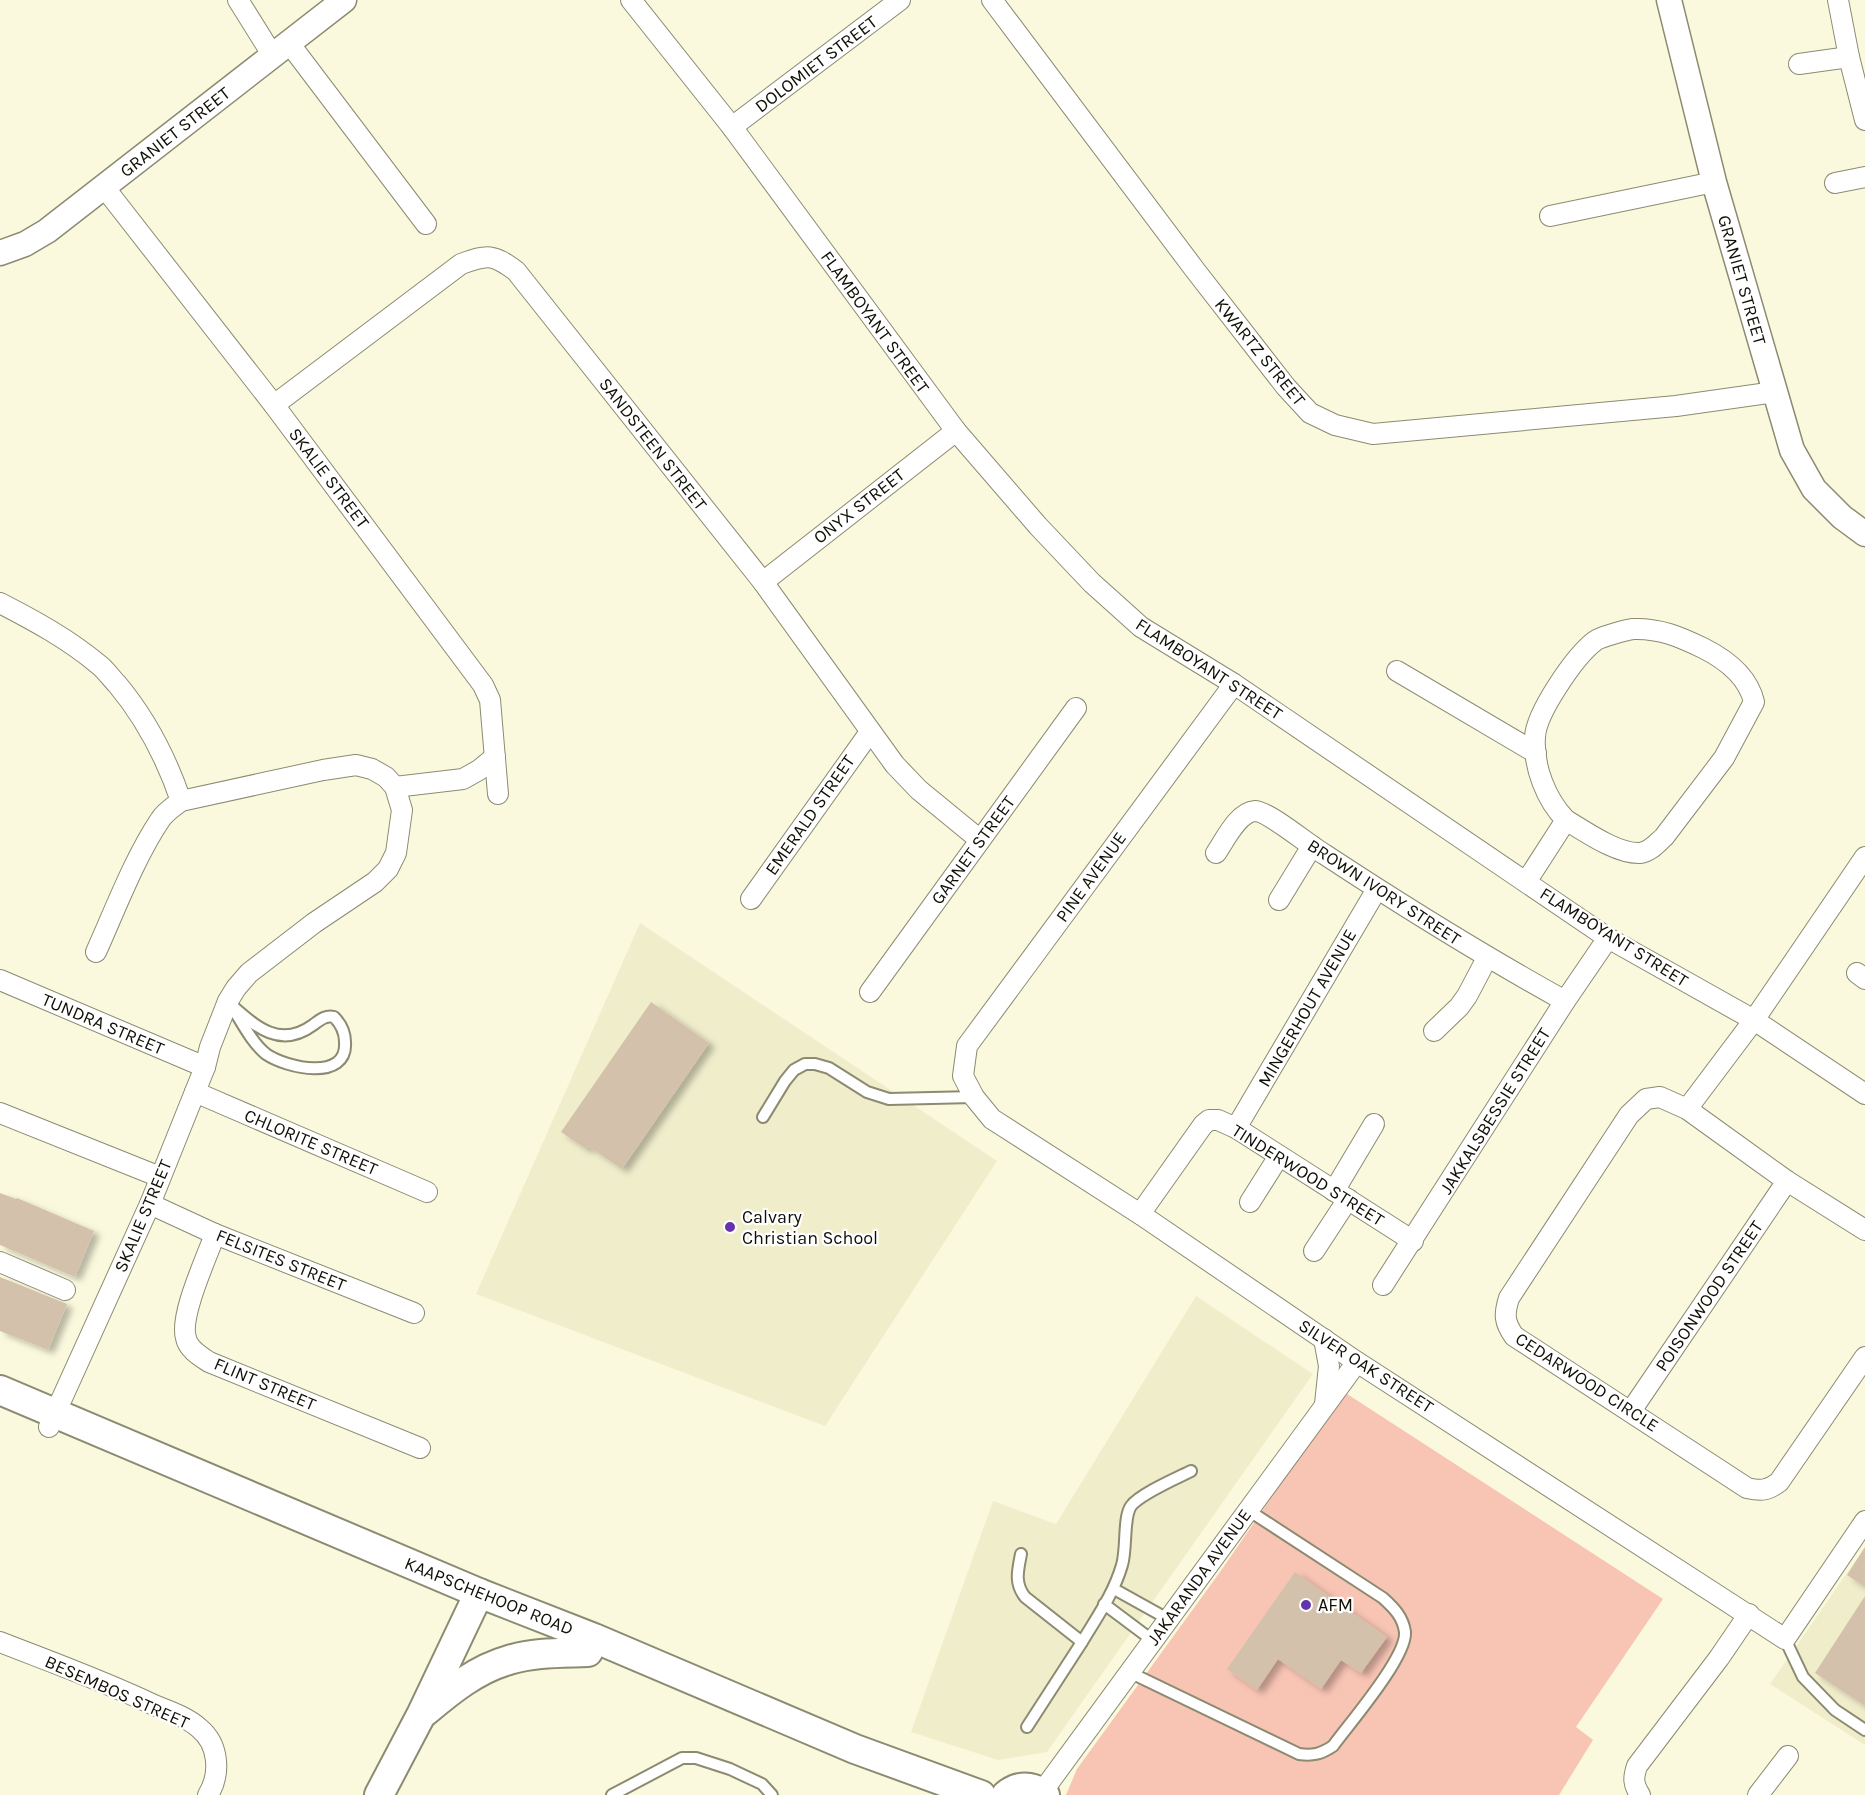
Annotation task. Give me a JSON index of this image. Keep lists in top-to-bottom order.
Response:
{
  "streets": {
    "main road": ["KAAPSCHEHOOP ROAD"],
    "street": [
      "DOLOMIET STREET",
      "GRANIET STREET",
      "FLAMBOYANT STREET",
      "KWARTZ STREET",
      "SANDSTEEN STREET",
      "SKALIE STREET",
      "ONYX STREET",
      "EMERALD STREET",
      "GARNET STREET",
      "PINE AVENUE",
      "BROWN IVORY STREET",
      "MINGERHOUT AVENUE",
      "TUNDRA STREET",
      "JAKKALSBESSIE STREET",
      "CHLORITE STREET",
      "TINDERWOOD STREET",
      "FELSITES STREET",
      "POISONWOOD STREET",
      "SILVER OAK STREET",
      "CEDARWOOD CIRCLE",
      "FLINT STREET",
      "JAKARANDA AVENUE",
      "BESEMBOS STREET"
    ]
  },
  "crossings": [
    ["DOLOMIET STREET", "FLAMBOYANT STREET"],
    ["GRANIET STREET", "KWARTZ STREET"],
    ["GRANIET STREET", "SKALIE STREET"],
    ["FLAMBOYANT STREET", "ONYX STREET"],
    ["FLAMBOYANT STREET", "PINE AVENUE"],
    ["FLAMBOYANT STREET", "JAKKALSBESSIE STREET"],
    ["SANDSTEEN STREET", "SKALIE STREET"],
    ["SANDSTEEN STREET", "ONYX STREET"],
    ["SANDSTEEN STREET", "EMERALD STREET"],
    ["SANDSTEEN STREET", "GARNET STREET"],
    ["SKALIE STREET", "TUNDRA STREET"],
    ["SKALIE STREET", "CHLORITE STREET"],
    ["SKALIE STREET", "FELSITES STREET"],
    ["SKALIE STREET", "KAAPSCHEHOOP ROAD"],
    ["PINE AVENUE", "SILVER OAK STREET"],
    ["BROWN IVORY STREET", "MINGERHOUT AVENUE"],
    ["BROWN IVORY STREET", "JAKKALSBESSIE STREET"],
    ["MINGERHOUT AVENUE", "TINDERWOOD STREET"],
    ["JAKKALSBESSIE STREET", "TINDERWOOD STREET"],
    ["TINDERWOOD STREET", "SILVER OAK STREET"],
    ["FELSITES STREET", "FLINT STREET"],
    ["POISONWOOD STREET", "CEDARWOOD CIRCLE"],
    ["SILVER OAK STREET", "JAKARANDA AVENUE"]
  ],
  "places": ["Calvary Christian School", "AFM"]
}
